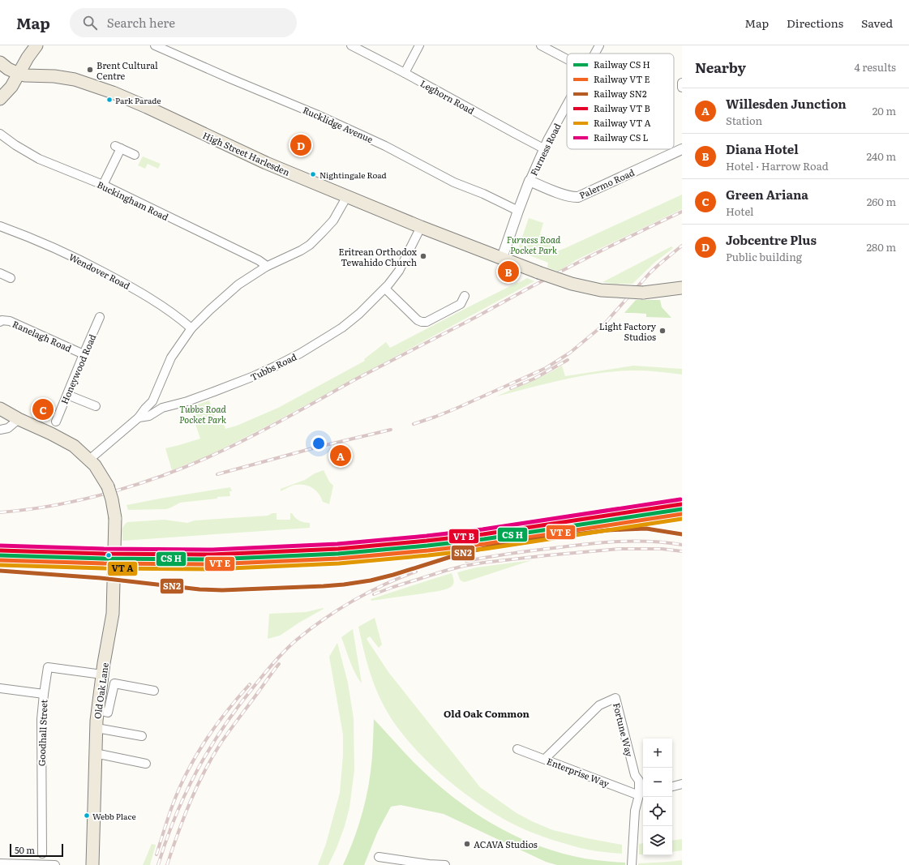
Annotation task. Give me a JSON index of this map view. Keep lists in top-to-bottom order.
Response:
{
  "streets": {
    "main road": ["High Street Harlesden", "Old Oak Lane"],
    "street": [
      "Leghorn Road",
      "Rucklidge Avenue",
      "Furness Road",
      "Palermo Road",
      "Buckingham Road",
      "Wendover Road",
      "Ranelagh Road",
      "Tubbs Road",
      "Honeywood Road",
      "Fortune Way",
      "Goodhall Street",
      "Enterprise Way"
    ]
  },
  "crossings": [
    ["Leghorn Road", "Furness Road"],
    ["Rucklidge Avenue", "Furness Road"],
    ["Furness Road", "High Street Harlesden"],
    ["Furness Road", "Palermo Road"],
    ["High Street Harlesden", "Tubbs Road"],
    ["Ranelagh Road", "Honeywood Road"],
    ["Tubbs Road", "Old Oak Lane"],
    ["Old Oak Lane", "Goodhall Street"],
    ["Fortune Way", "Enterprise Way"]
  ],
  "districts": ["Old Oak Common"],
  "parks": ["Furness Road Pocket Park", "Tubbs Road Pocket Park"],
  "places": [
    "Brent Cultural Centre",
    "Park Parade",
    "Nightingale Road",
    "Eritrean Orthodox Tewahido Church",
    "Light Factory Studios",
    "Webb Place",
    "ACAVA Studios"
  ],
  "lines": ["rail line SN2"],
  "legend": [
    "Railway CS H",
    "Railway VT E",
    "Railway SN2",
    "Railway VT B",
    "Railway VT A",
    "Railway CS L"
  ],
  "scale_bar": "50 m",
  "page": {
    "header": "Map",
    "search": "Search here",
    "nav": ["Map", "Directions", "Saved"],
    "heading": ["Nearby", "4 results"],
    "list": [
      {
        "mark": "A",
        "name": "Willesden Junction",
        "note": "Station",
        "value": "20 m"
      },
      {
        "mark": "B",
        "name": "Diana Hotel",
        "note": "Hotel · Harrow Road",
        "value": "240 m"
      },
      {
        "mark": "C",
        "name": "Green Ariana",
        "note": "Hotel",
        "value": "260 m"
      },
      {
        "mark": "D",
        "name": "Jobcentre Plus",
        "note": "Public building",
        "value": "280 m"
      }
    ],
    "pins": [
      "D",
      "B",
      "C",
      "A"
    ],
    "map_buttons": ["+", "−"],
    "scale": "50 m"
  }
}
